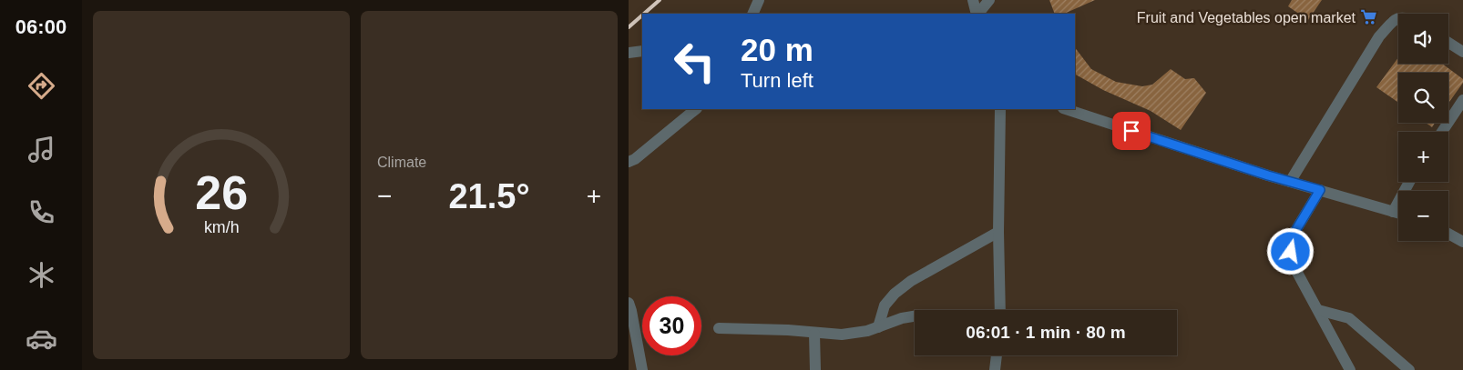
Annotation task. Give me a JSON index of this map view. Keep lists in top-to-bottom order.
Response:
{
  "places": {
    "supermarket": ["Fruit and Vegetables open market"]
  },
  "page": {
    "tabs": "06:00",
    "tile": "Climate",
    "map_buttons": ["+", "−"],
    "turn": ["20 m", "Turn left"],
    "heat": ["−", "21.5°", "+"],
    "limit": "30",
    "trip": "06:01 · 1 min · 80 m",
    "gauge": ["26", "km/h"]
  }
}
